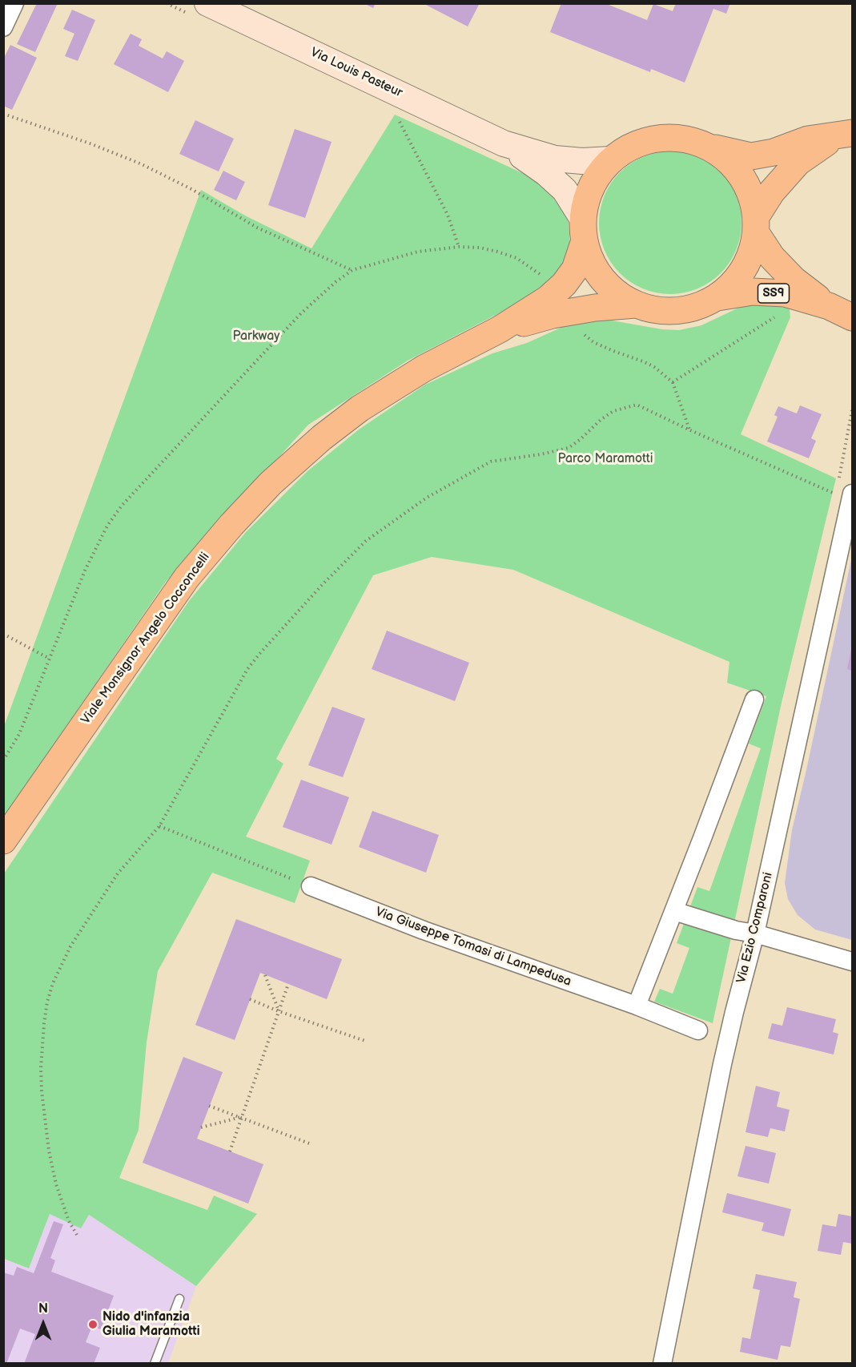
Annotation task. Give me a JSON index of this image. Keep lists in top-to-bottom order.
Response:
{
  "streets": {
    "main road": ["Via Louis Pasteur", "SS9", "Viale Monsignor Angelo Cocconcelli"],
    "street": ["Via Ezio Comparoni", "Via Giuseppe Tomasi di Lampedusa"]
  },
  "crossings": [
    ["Via Louis Pasteur", "Viale Monsignor Angelo Cocconcelli"]
  ],
  "parks": ["Parkway", "Parco Maramotti"],
  "places": ["Nido d'infanzia Giulia Maramotti"],
  "north": "top"
}
